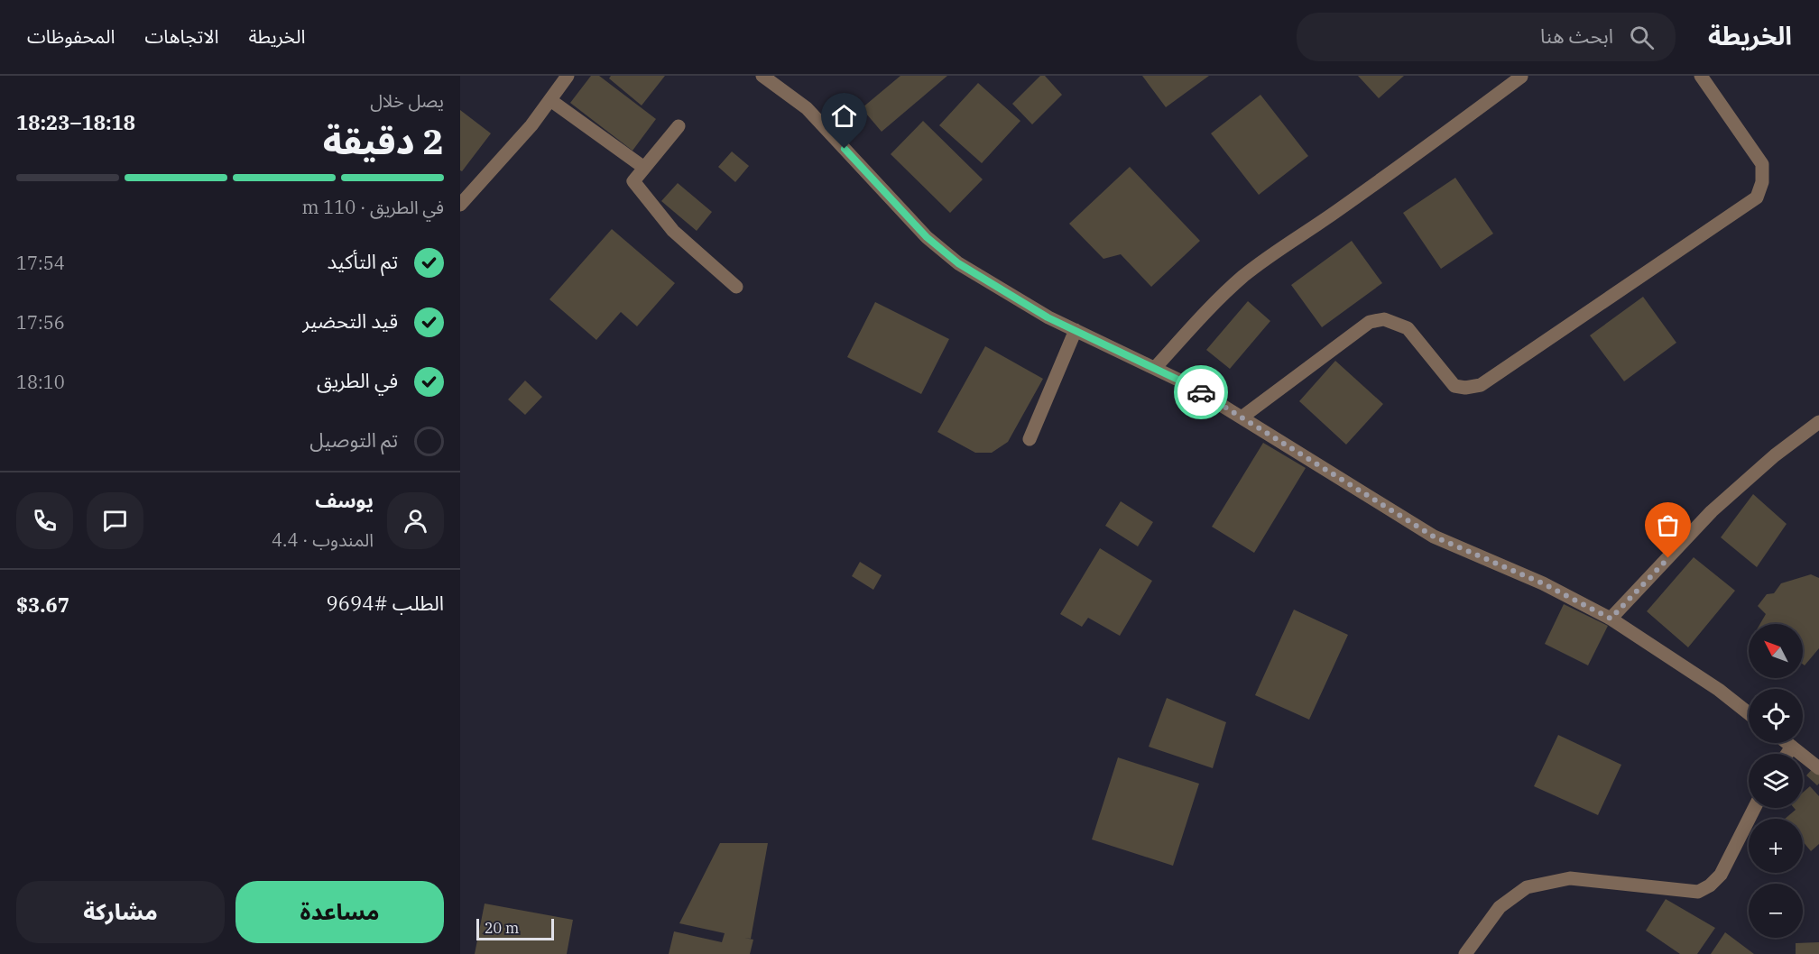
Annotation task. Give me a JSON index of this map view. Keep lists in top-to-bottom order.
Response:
{
  "scale_bar": "20 m",
  "north": "top left",
  "page": {
    "header": "الخريطة",
    "search": "ابحث هنا",
    "nav": ["الخريطة", "الاتجاهات", "المحفوظات"],
    "heading": ["2 دقيقة", "يصل خلال", "18:18–18:23"],
    "panel": [
      "يوسف",
      "المندوب · 4.4",
      "الطلب #9694",
      "$3.67"
    ],
    "bar": "في الطريق · 110 m",
    "list": [
      ["تم التأكيد", "17:54"],
      ["قيد التحضير", "17:56"],
      ["في الطريق", "18:10"],
      "تم التوصيل"
    ],
    "map_buttons": ["+", "−"],
    "buttons": ["مساعدة", "مشاركة"],
    "scale": "20 m"
  }
}
